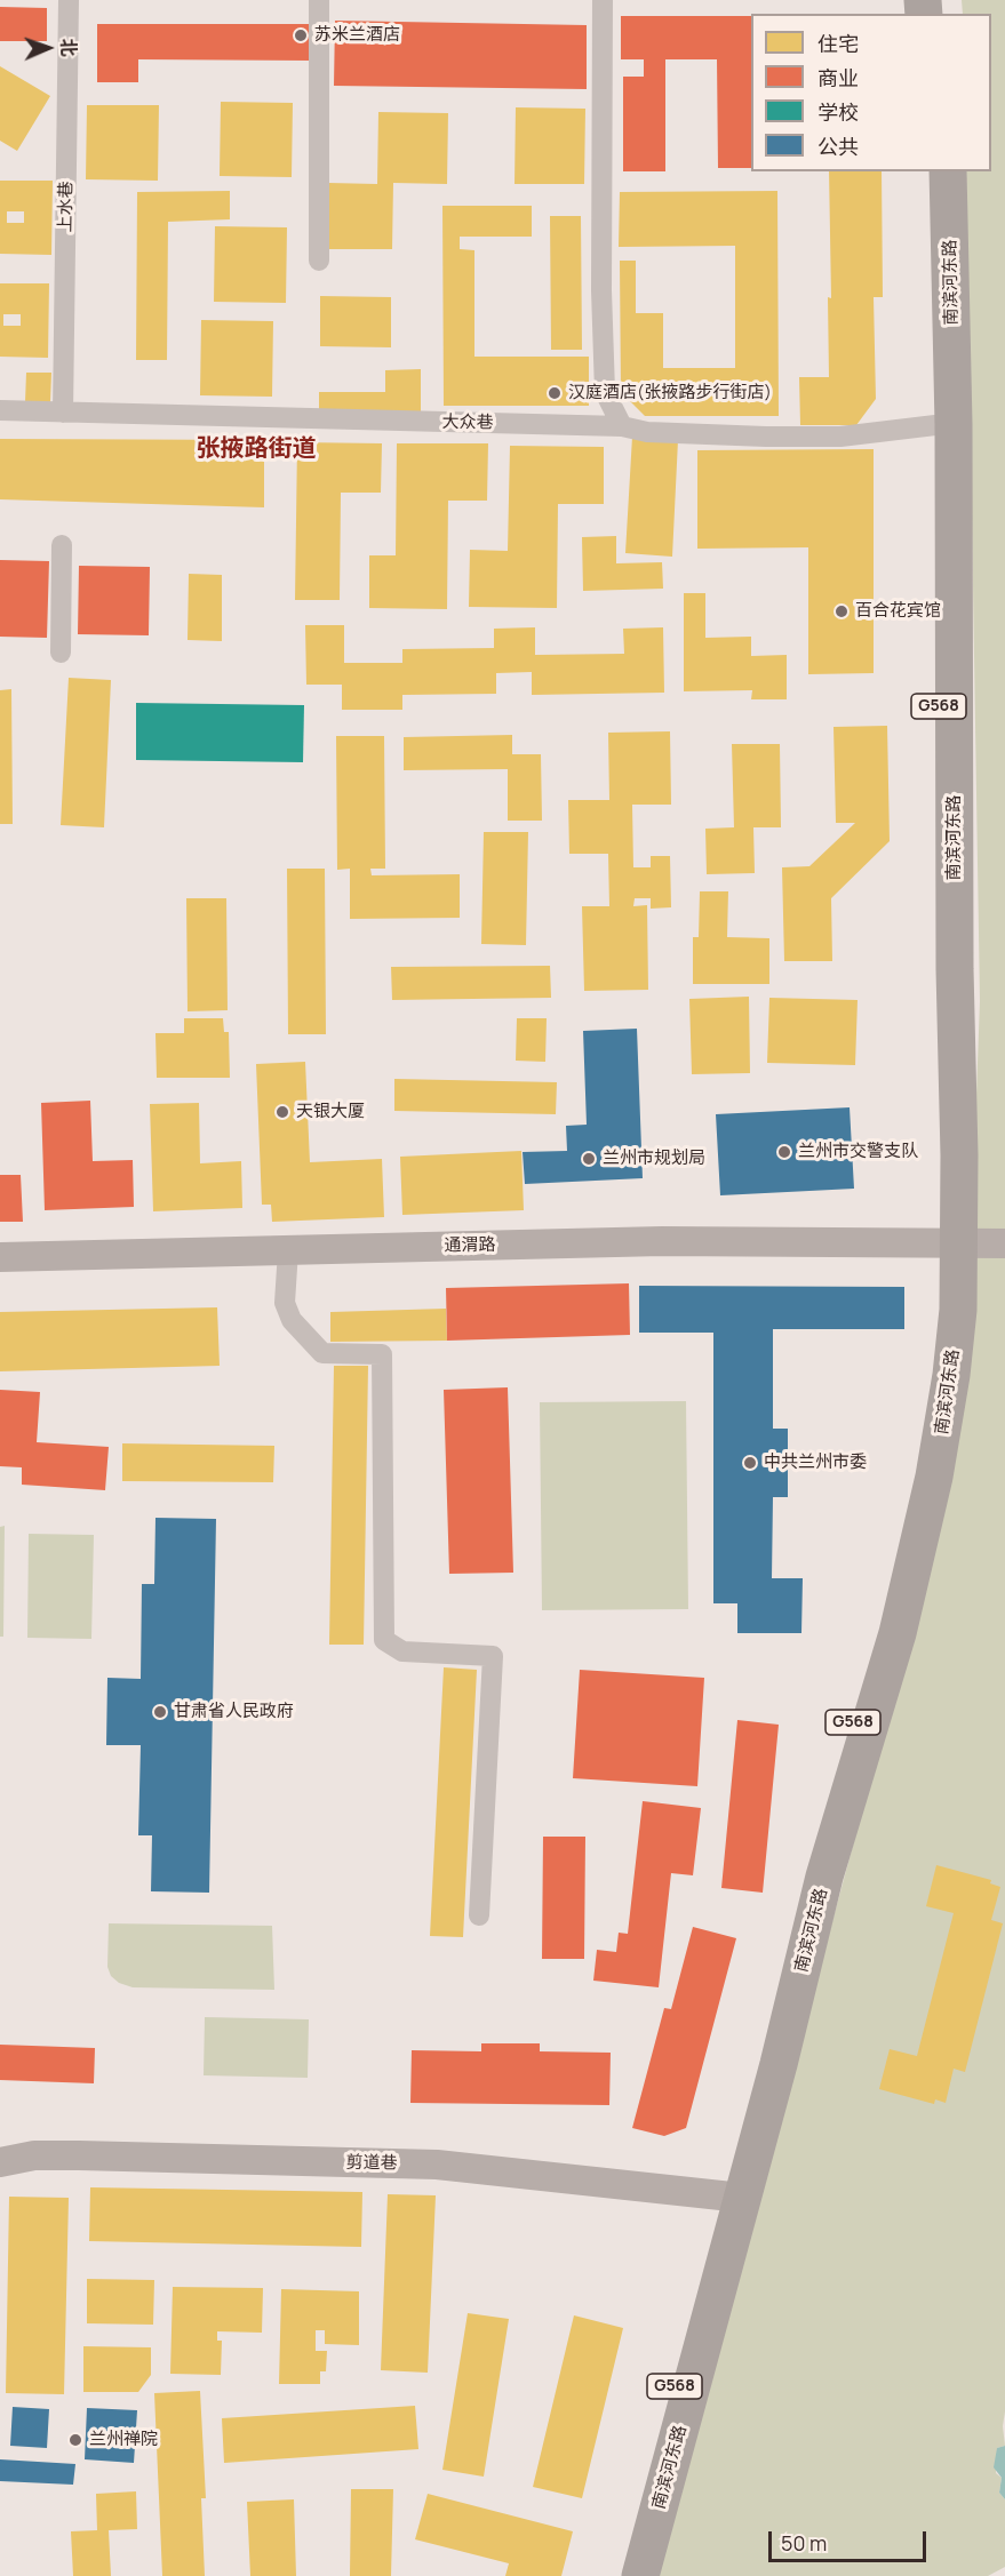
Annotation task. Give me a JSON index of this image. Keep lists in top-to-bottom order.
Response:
{
  "streets": {
    "highway": ["南滨河东路", "G568"],
    "street": [
      "上水巷",
      "大众巷",
      "通渭路",
      "剪道巷"
    ]
  },
  "crossings": [
    ["上水巷", "大众巷"],
    ["南滨河东路", "大众巷"],
    ["南滨河东路", "通渭路"],
    ["南滨河东路", "剪道巷"]
  ],
  "districts": ["张掖路街道"],
  "places": [
    "苏米兰酒店",
    "汉庭酒店(张掖路步行街店)",
    "百合花宾馆",
    "天银大厦",
    "兰州市交警支队",
    "兰州市规划局",
    "中共兰州市委",
    "甘肃省人民政府",
    "兰州禅院"
  ],
  "legend": [
    "住宅",
    "商业",
    "学校",
    "公共"
  ],
  "scale_bar": "50 m",
  "north": "right"
}
